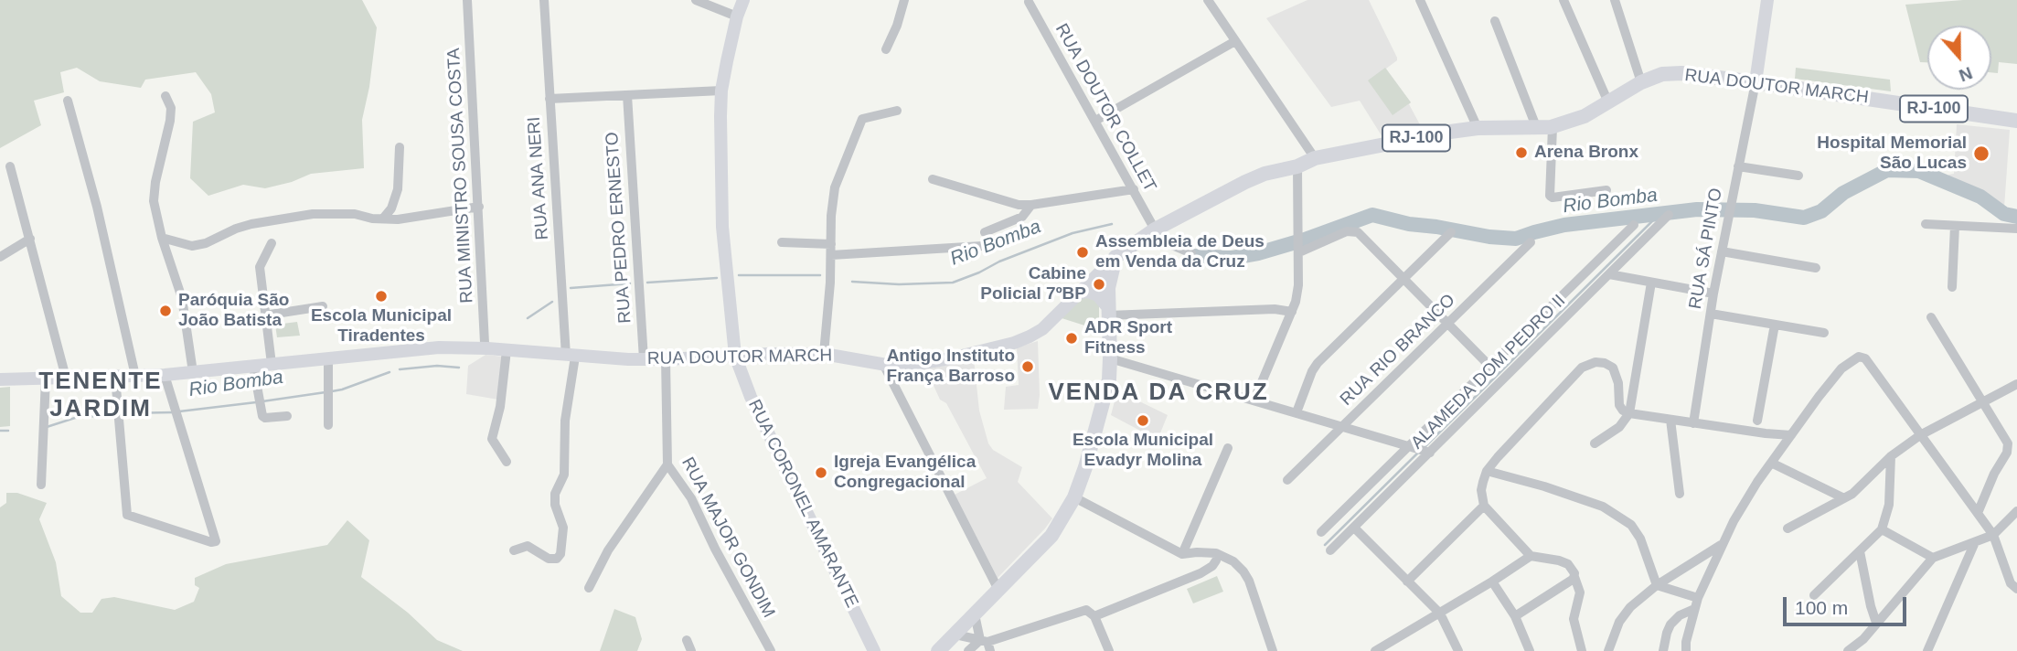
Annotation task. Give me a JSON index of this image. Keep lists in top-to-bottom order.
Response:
{
  "streets": {
    "main road": ["RUA DOUTOR MARCH", "RJ-100", "RUA CORONEL AMARANTE"],
    "street": [
      "RUA DOUTOR COLLET",
      "RUA MINISTRO SOUSA COSTA",
      "RUA ANA NERI",
      "RUA PEDRO ERNESTO",
      "RUA SÁ PINTO",
      "RUA RIO BRANCO",
      "ALAMEDA DOM PEDRO II",
      "RUA MAJOR GONDIM"
    ]
  },
  "crossings": [
    ["RUA DOUTOR MARCH", "RUA DOUTOR COLLET"],
    ["RUA DOUTOR MARCH", "RUA MINISTRO SOUSA COSTA"],
    ["RUA DOUTOR MARCH", "RUA ANA NERI"],
    ["RUA DOUTOR MARCH", "RUA PEDRO ERNESTO"],
    ["RUA DOUTOR MARCH", "RUA SÁ PINTO"],
    ["RUA DOUTOR MARCH", "RUA CORONEL AMARANTE"],
    ["RUA DOUTOR MARCH", "RUA MAJOR GONDIM"]
  ],
  "districts": ["TENENTE JARDIM", "VENDA DA CRUZ"],
  "water": ["Rio Bomba"],
  "places": [
    "Arena Bronx",
    "Hospital Memorial São Lucas",
    "Assembleia de Deus em Venda da Cruz",
    "Cabine Policial 7ºBP",
    "Escola Municipal Tiradentes",
    "Paróquia São João Batista",
    "ADR Sport Fitness",
    "Antigo Instituto França Barroso",
    "Escola Municipal Evadyr Molina",
    "Igreja Evangélica Congregacional"
  ],
  "scale_bar": "100 m",
  "north": "bottom"
}
